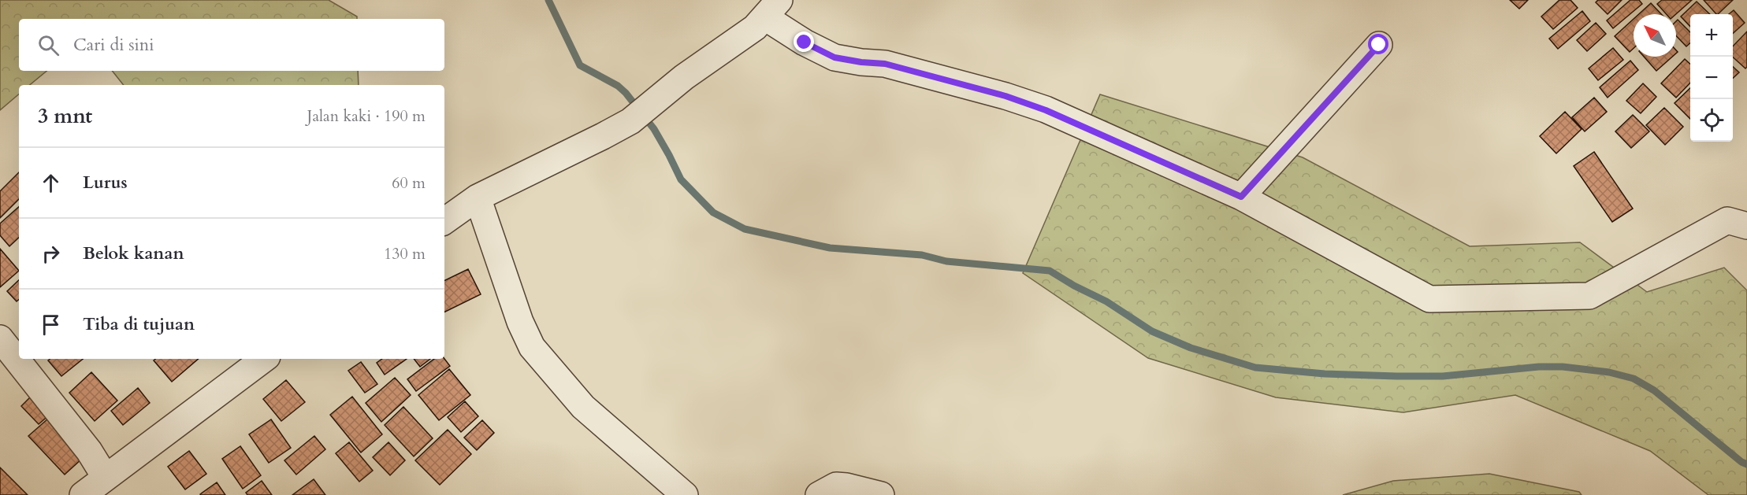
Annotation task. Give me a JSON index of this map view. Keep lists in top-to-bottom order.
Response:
{
  "north": "top left",
  "page": {
    "map_buttons": ["+", "−"],
    "search": "Cari di sini",
    "heading": ["3 mnt", "Jalan kaki · 190 m"],
    "list": [
      ["Lurus", "60 m"],
      ["Belok kanan", "130 m"],
      "Tiba di tujuan"
    ]
  }
}
